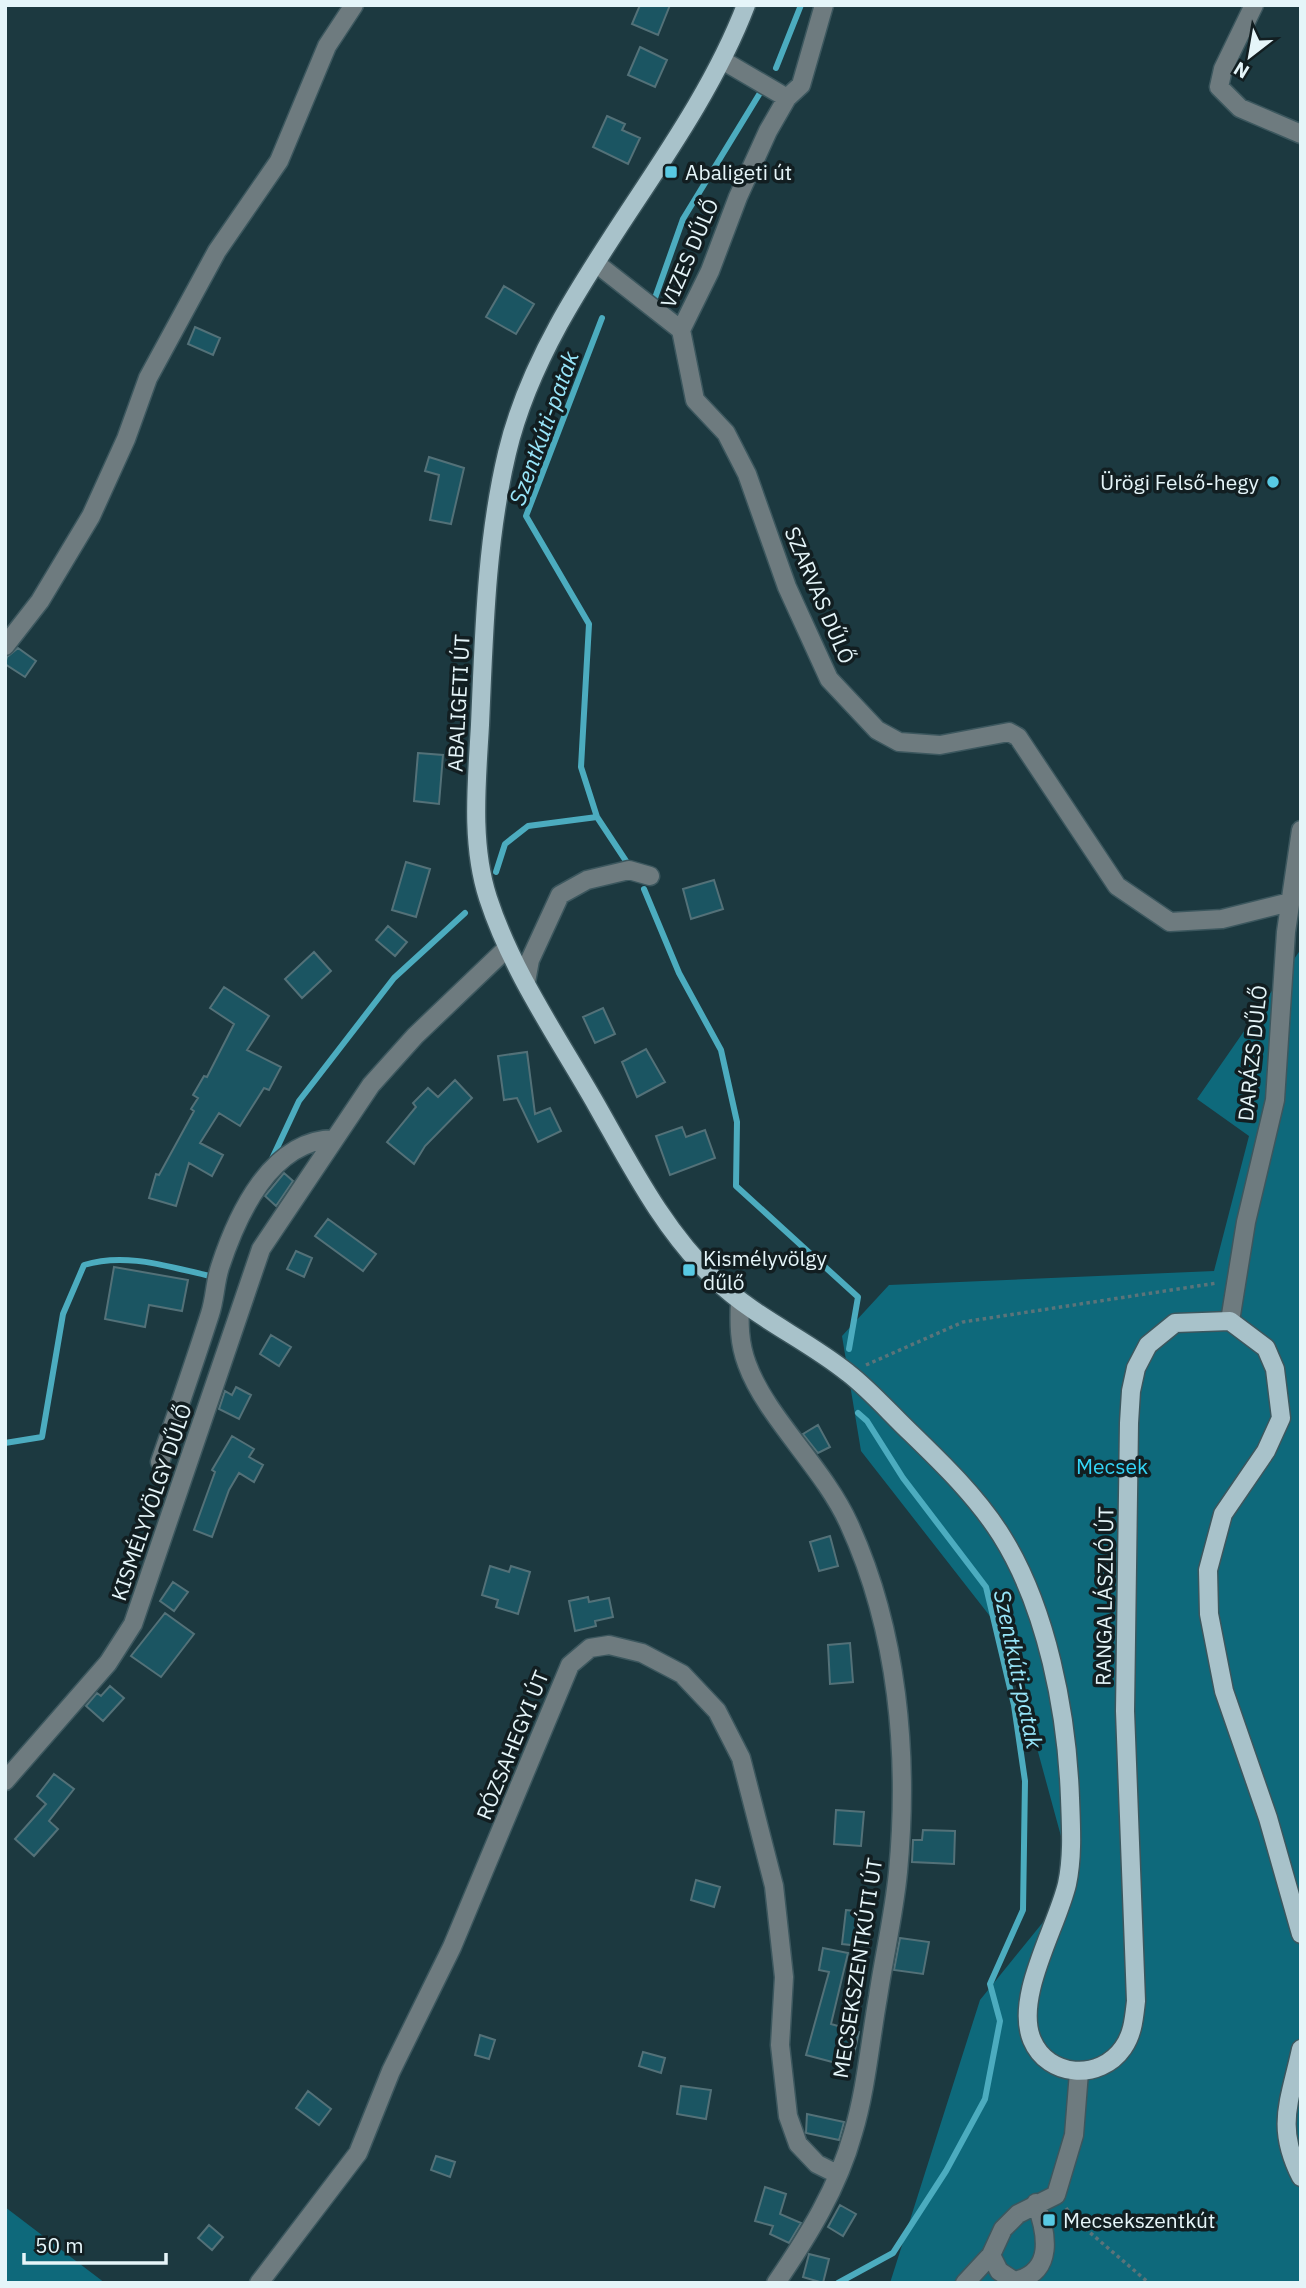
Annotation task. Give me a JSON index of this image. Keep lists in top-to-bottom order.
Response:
{
  "streets": {
    "main road": ["ABALIGETI ÚT", "RANGA LÁSZLÓ ÚT"],
    "street": [
      "VIZES DŰLŐ",
      "SZARVAS DŰLŐ",
      "DARÁZS DŰLŐ",
      "KISMÉLYVÖLGY DŰLŐ",
      "RÓZSAHEGYI ÚT",
      "MECSEKSZENTKÚTI ÚT"
    ]
  },
  "crossings": [
    ["VIZES DŰLŐ", "SZARVAS DŰLŐ"],
    ["SZARVAS DŰLŐ", "DARÁZS DŰLŐ"],
    ["ABALIGETI ÚT", "KISMÉLYVÖLGY DŰLŐ"],
    ["ABALIGETI ÚT", "RANGA LÁSZLÓ ÚT"],
    ["ABALIGETI ÚT", "MECSEKSZENTKÚTI ÚT"],
    ["DARÁZS DŰLŐ", "RANGA LÁSZLÓ ÚT"],
    ["RÓZSAHEGYI ÚT", "MECSEKSZENTKÚTI ÚT"]
  ],
  "water": ["Szentkúti-patak"],
  "parks": ["Mecsek"],
  "places": {
    "transit": ["Abaligeti út", "Kismélyvölgy dűlő", "Mecsekszentkút"],
    "other": ["Ürögi Felső-hegy"]
  },
  "scale_bar": "50 m",
  "north": "bottom left"
}
